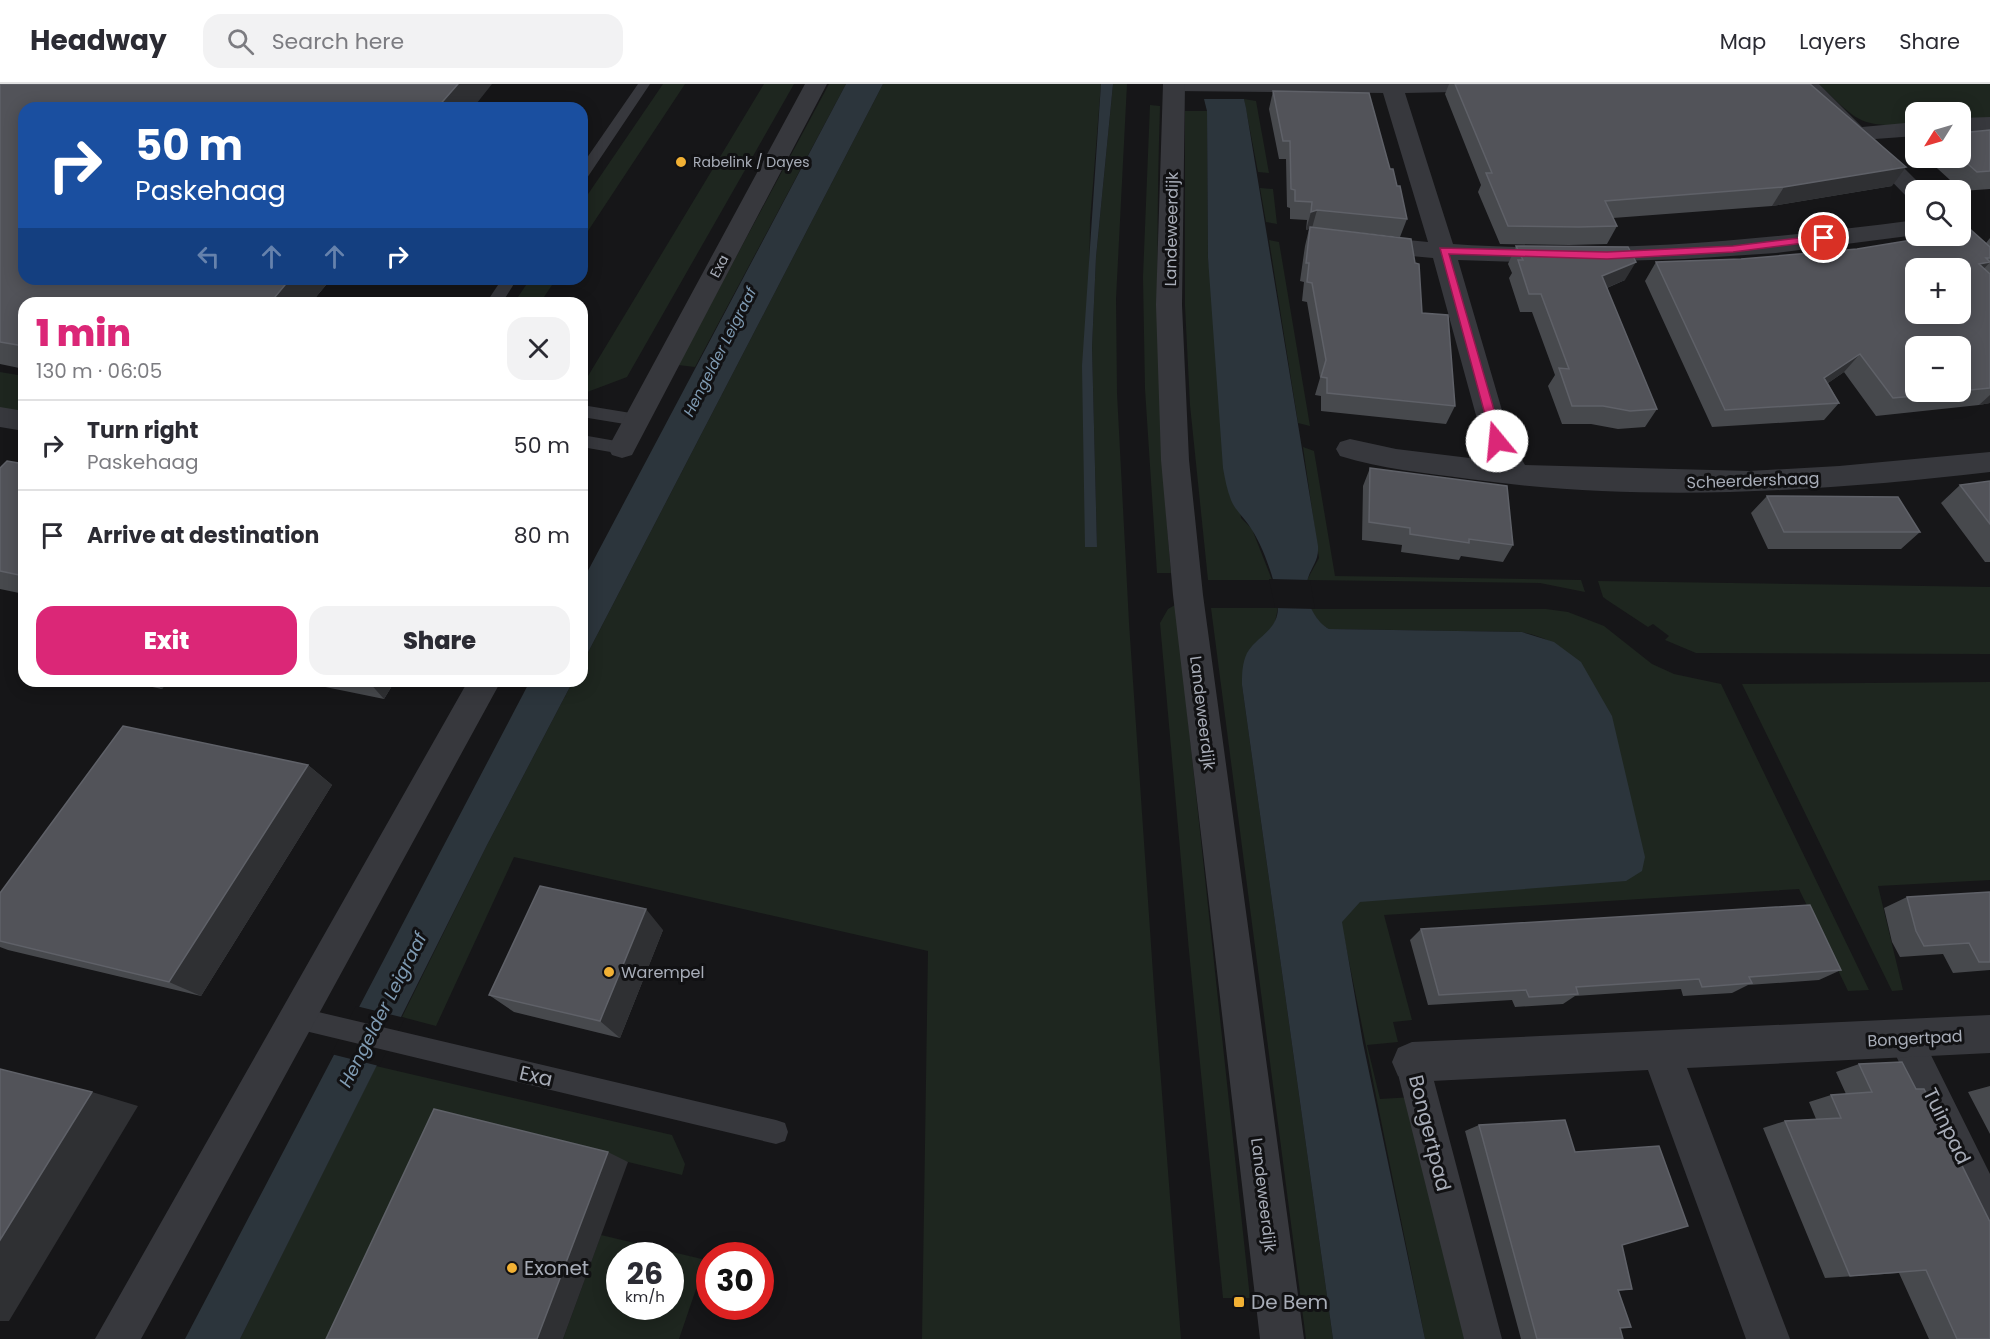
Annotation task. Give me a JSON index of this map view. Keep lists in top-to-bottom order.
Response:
{
  "streets": {
    "street": [
      "Landeweerdijk",
      "Exa",
      "Scheerdershaag",
      "Bongertpad",
      "Tuinpad"
    ]
  },
  "crossings": [
    ["Bongertpad", "Tuinpad"]
  ],
  "water": ["Hengelder Leigraaf"],
  "places": {
    "other": ["Rabelink / Dayes", "Warempel", "Exonet"],
    "transit": ["De Bem"]
  },
  "north": "bottom left",
  "page": {
    "header": "Headway",
    "search": "Search here",
    "nav": ["Map", "Layers", "Share"],
    "map_buttons": ["+", "−"],
    "turn": ["50 m", "Paskehaag"],
    "heading": ["1 min", "130 m · 06:05"],
    "list": [
      {
        "name": "Turn right",
        "note": "Paskehaag",
        "value": "50 m"
      },
      {
        "name": "Arrive at destination",
        "value": "80 m"
      }
    ],
    "buttons": ["Exit", "Share"],
    "speed": "26 km/h",
    "limit": "30"
  }
}
